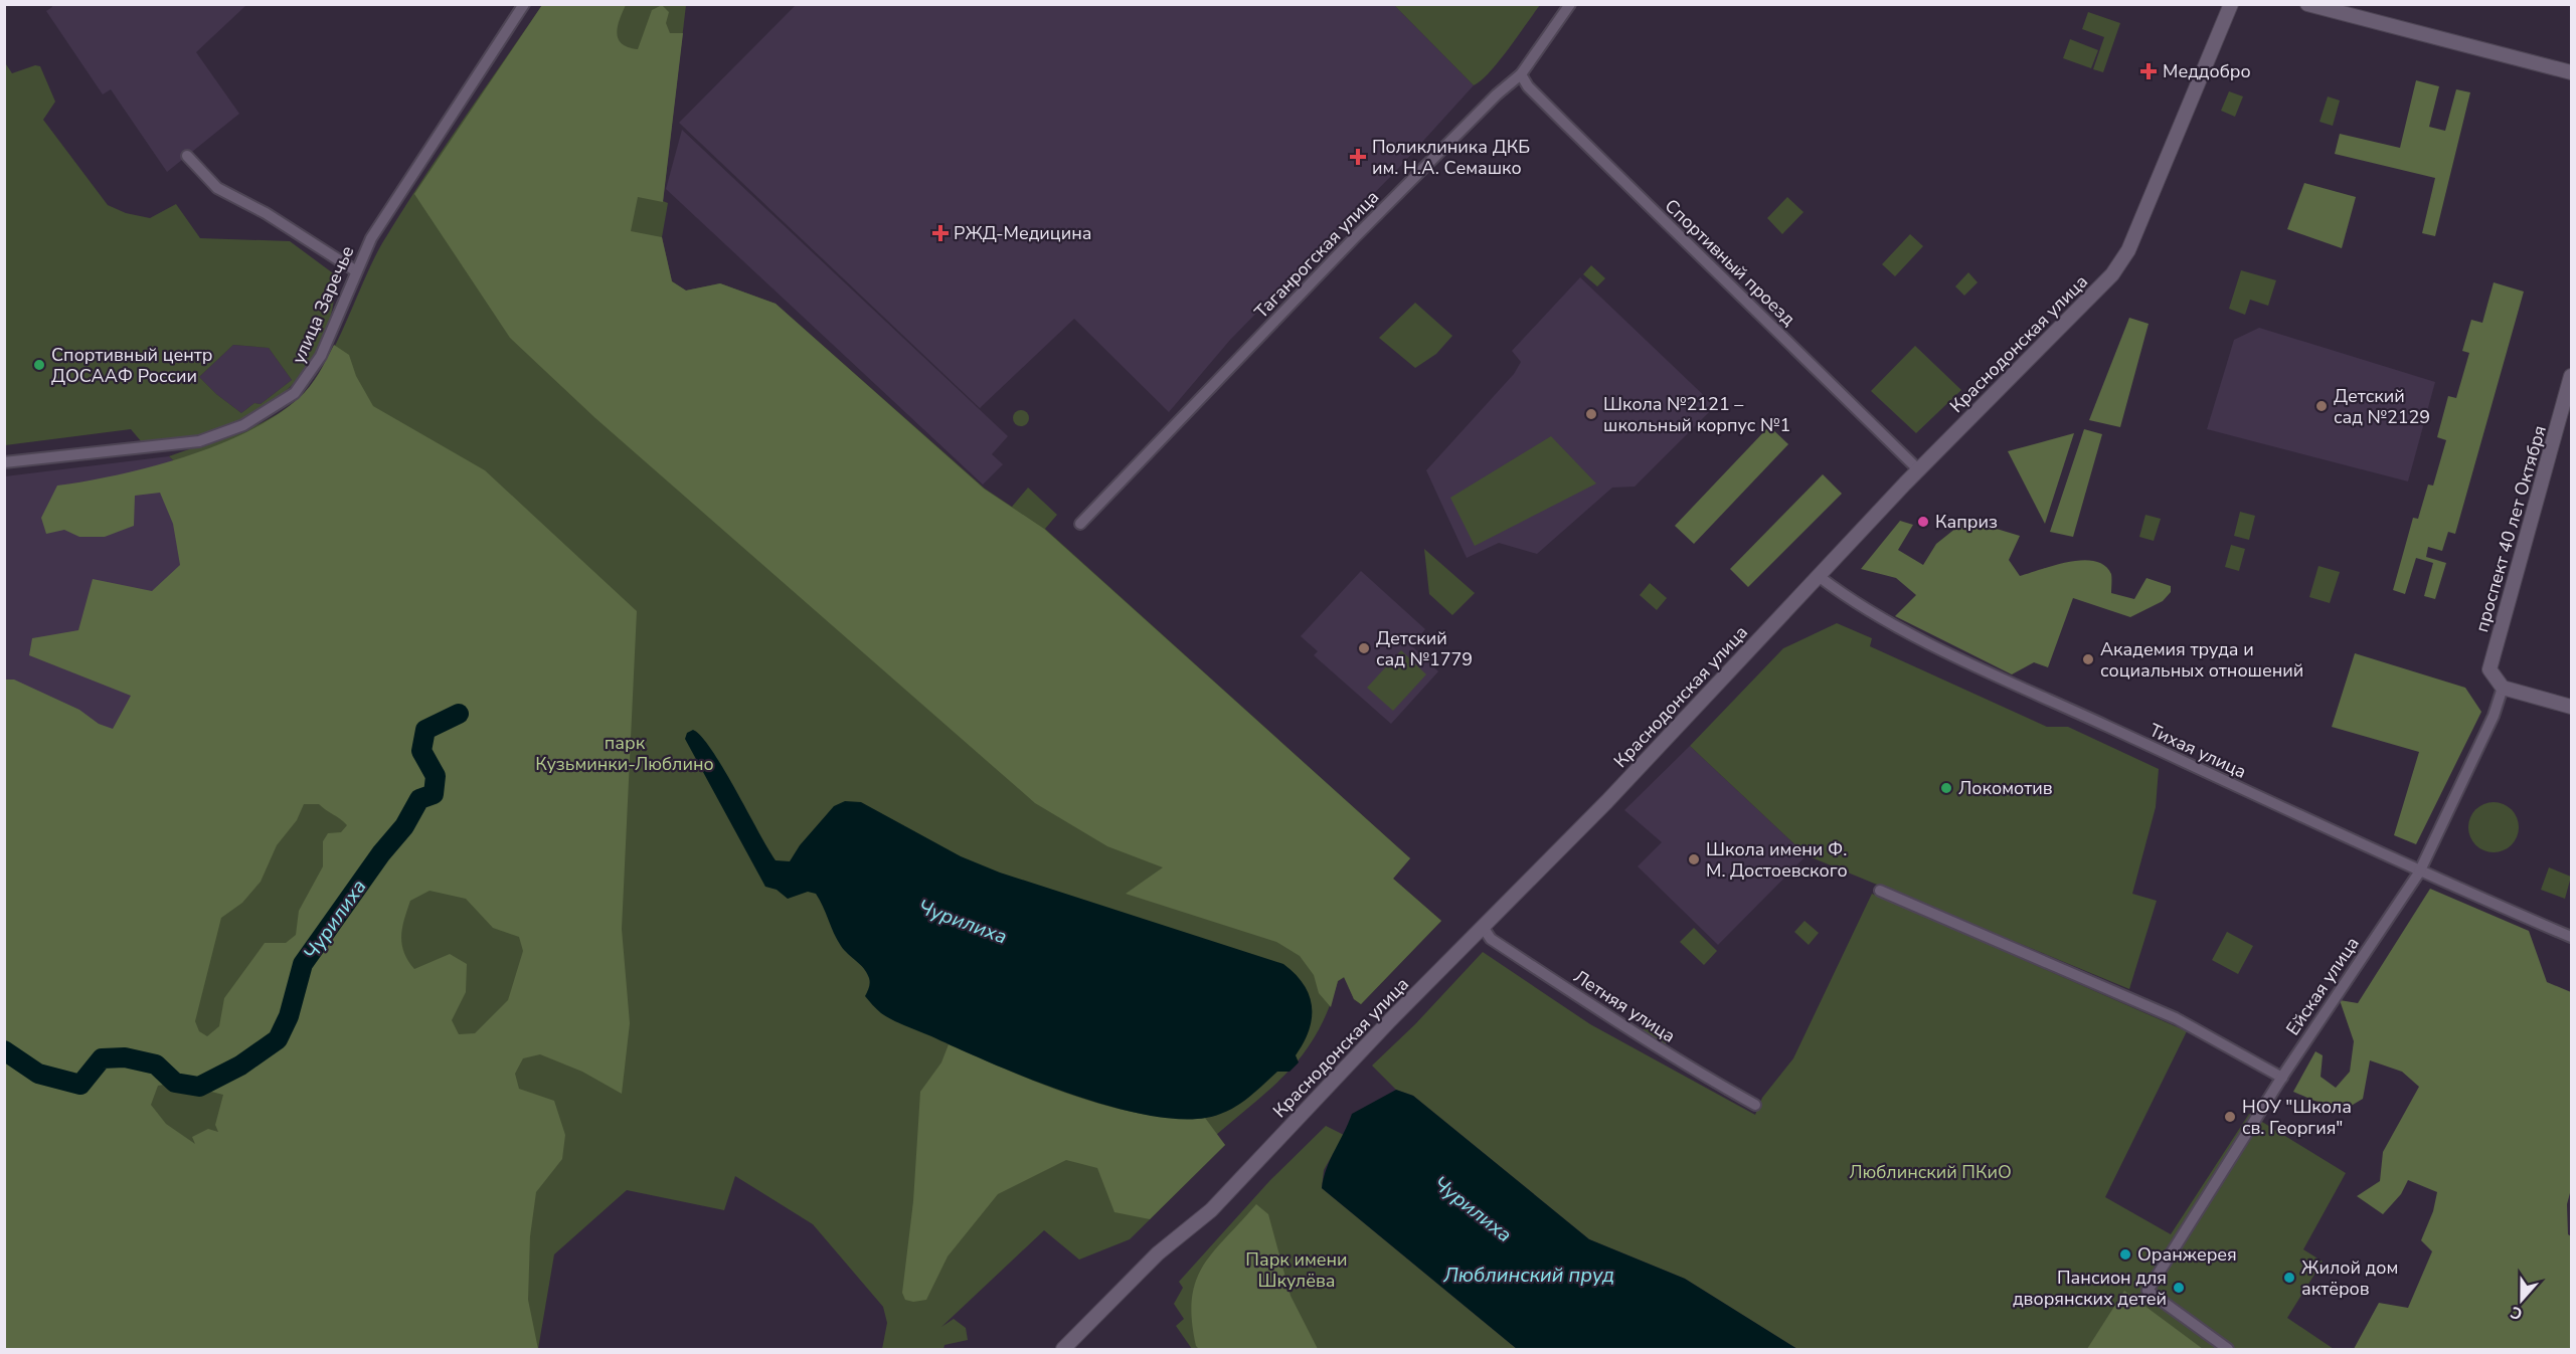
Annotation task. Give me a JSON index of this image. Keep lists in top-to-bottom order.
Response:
{
  "streets": {
    "main road": ["Краснодонская улица", "проспект 40 лет Октября"],
    "street": [
      "Таганрогская улица",
      "Спортивный проезд",
      "улица Заречье",
      "Тихая улица",
      "Ейская улица",
      "Летняя улица"
    ]
  },
  "crossings": [
    ["Таганрогская улица", "Спортивный проезд"],
    ["Спортивный проезд", "Краснодонская улица"],
    ["Краснодонская улица", "Тихая улица"],
    ["Краснодонская улица", "Летняя улица"],
    ["проспект 40 лет Октября", "Ейская улица"],
    ["Тихая улица", "Ейская улица"]
  ],
  "water": ["Чурилиха", "Люблинский пруд"],
  "parks": ["парк Кузьминки-Люблино", "Люблинский ПКиО", "Парк имени Шкулёва"],
  "places": {
    "health": ["Меддобро", "Поликлиника ДКБ им. Н.А. Семашко", "РЖД-Медицина"],
    "other": [
      "Спортивный центр ДОСААФ России",
      "Детский сад №2129",
      "Школа №2121 – школьный корпус №1",
      "Каприз",
      "Детский сад №1779",
      "Академия труда и социальных отношений",
      "Локомотив",
      "Школа имени Ф. М. Достоевского",
      "НОУ \"Школа св. Георгия\"",
      "Оранжерея",
      "Жилой дом актёров",
      "Пансион для дворянских детей"
    ]
  },
  "north": "bottom"
}
